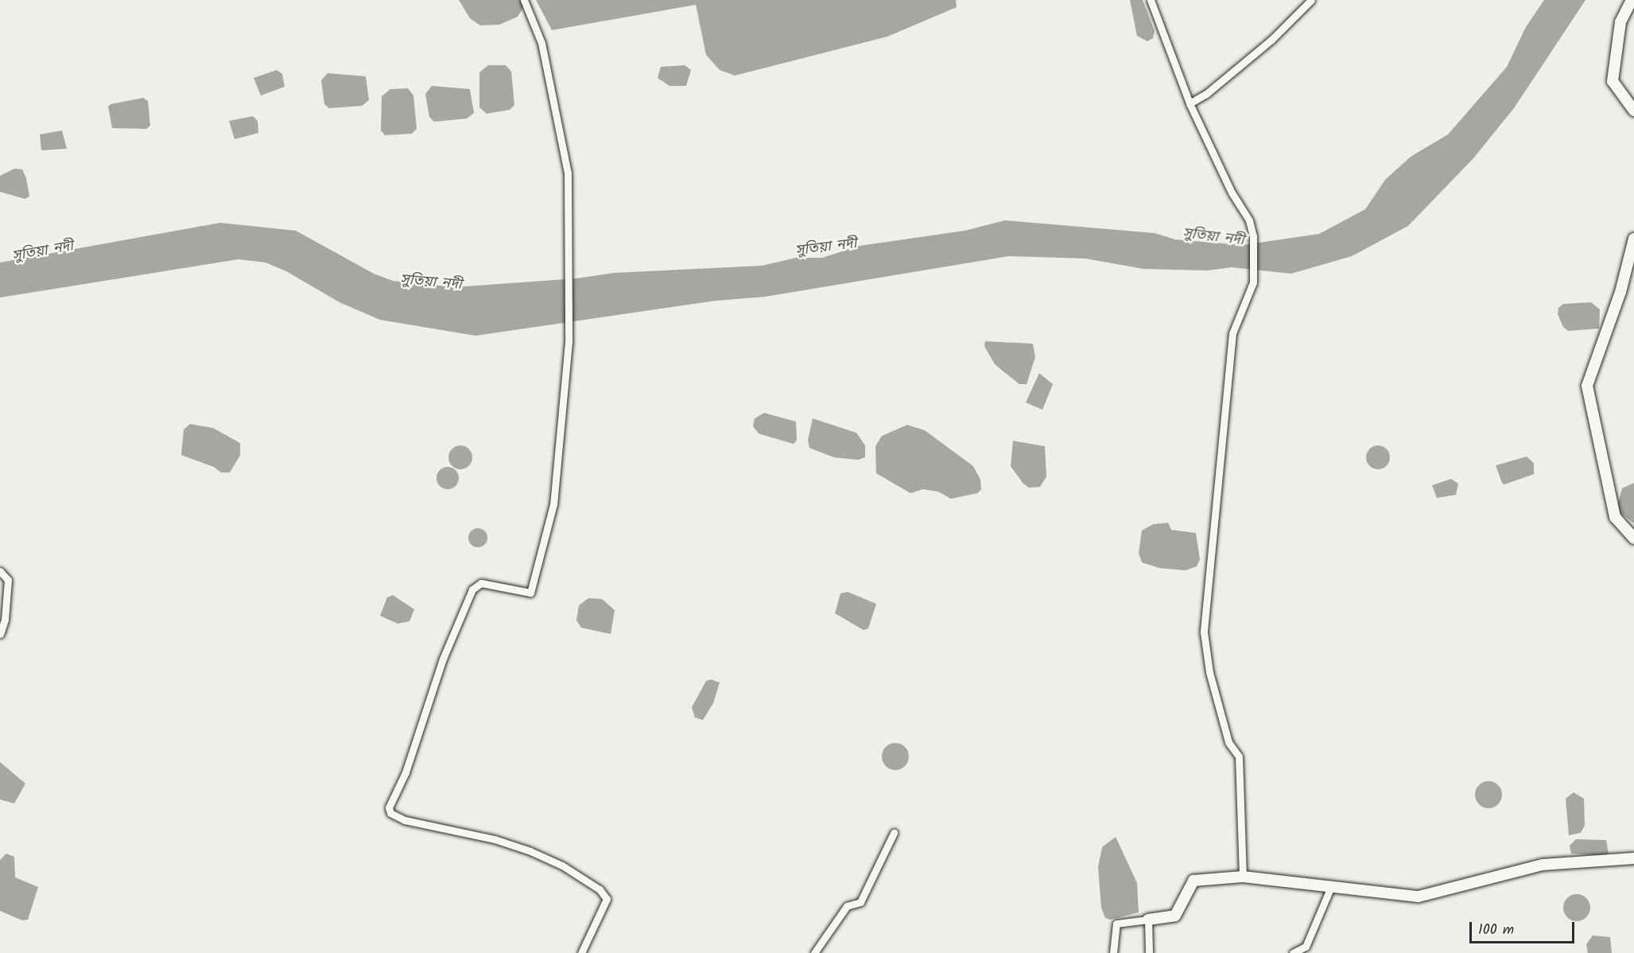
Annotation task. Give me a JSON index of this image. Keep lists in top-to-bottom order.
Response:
{
  "water": ["সুতিয়া নদী"],
  "scale_bar": "100 m"
}
